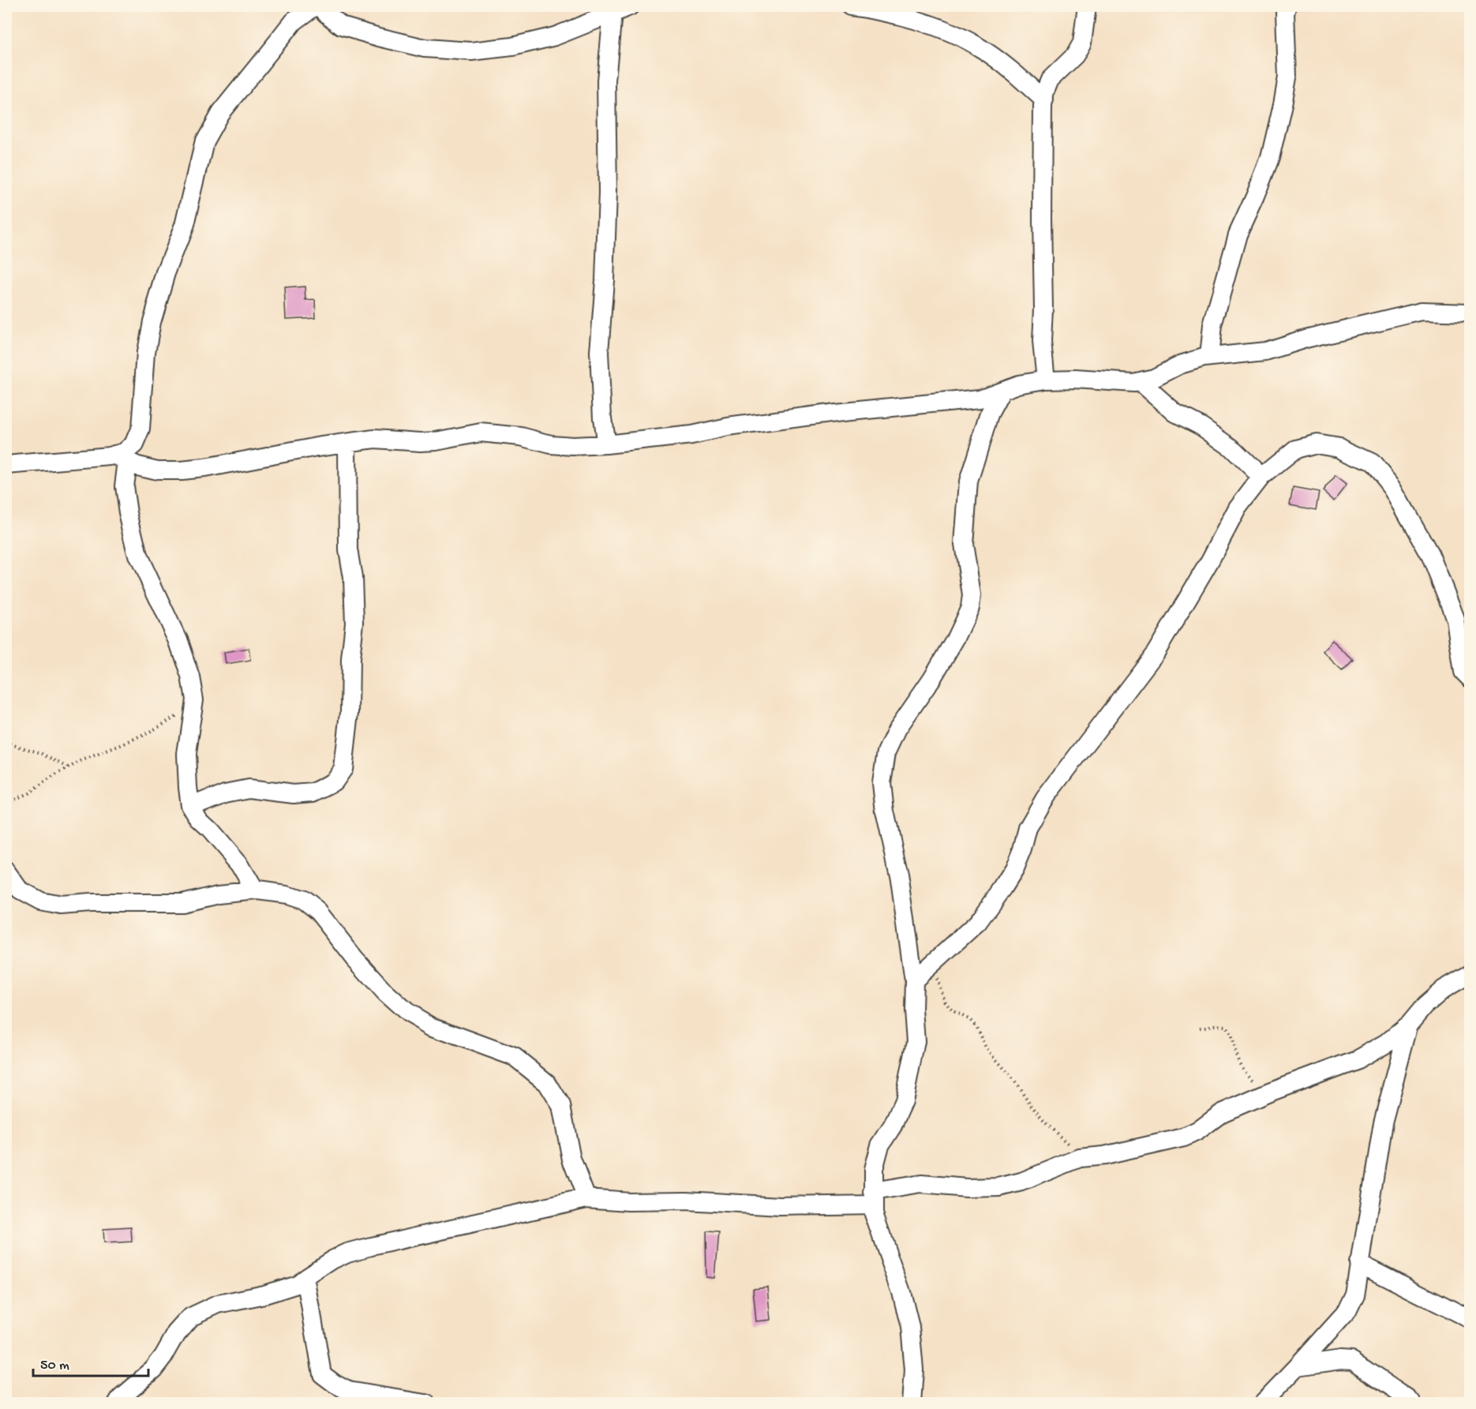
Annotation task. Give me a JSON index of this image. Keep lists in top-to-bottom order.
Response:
{
  "scale_bar": "50 m"
}
